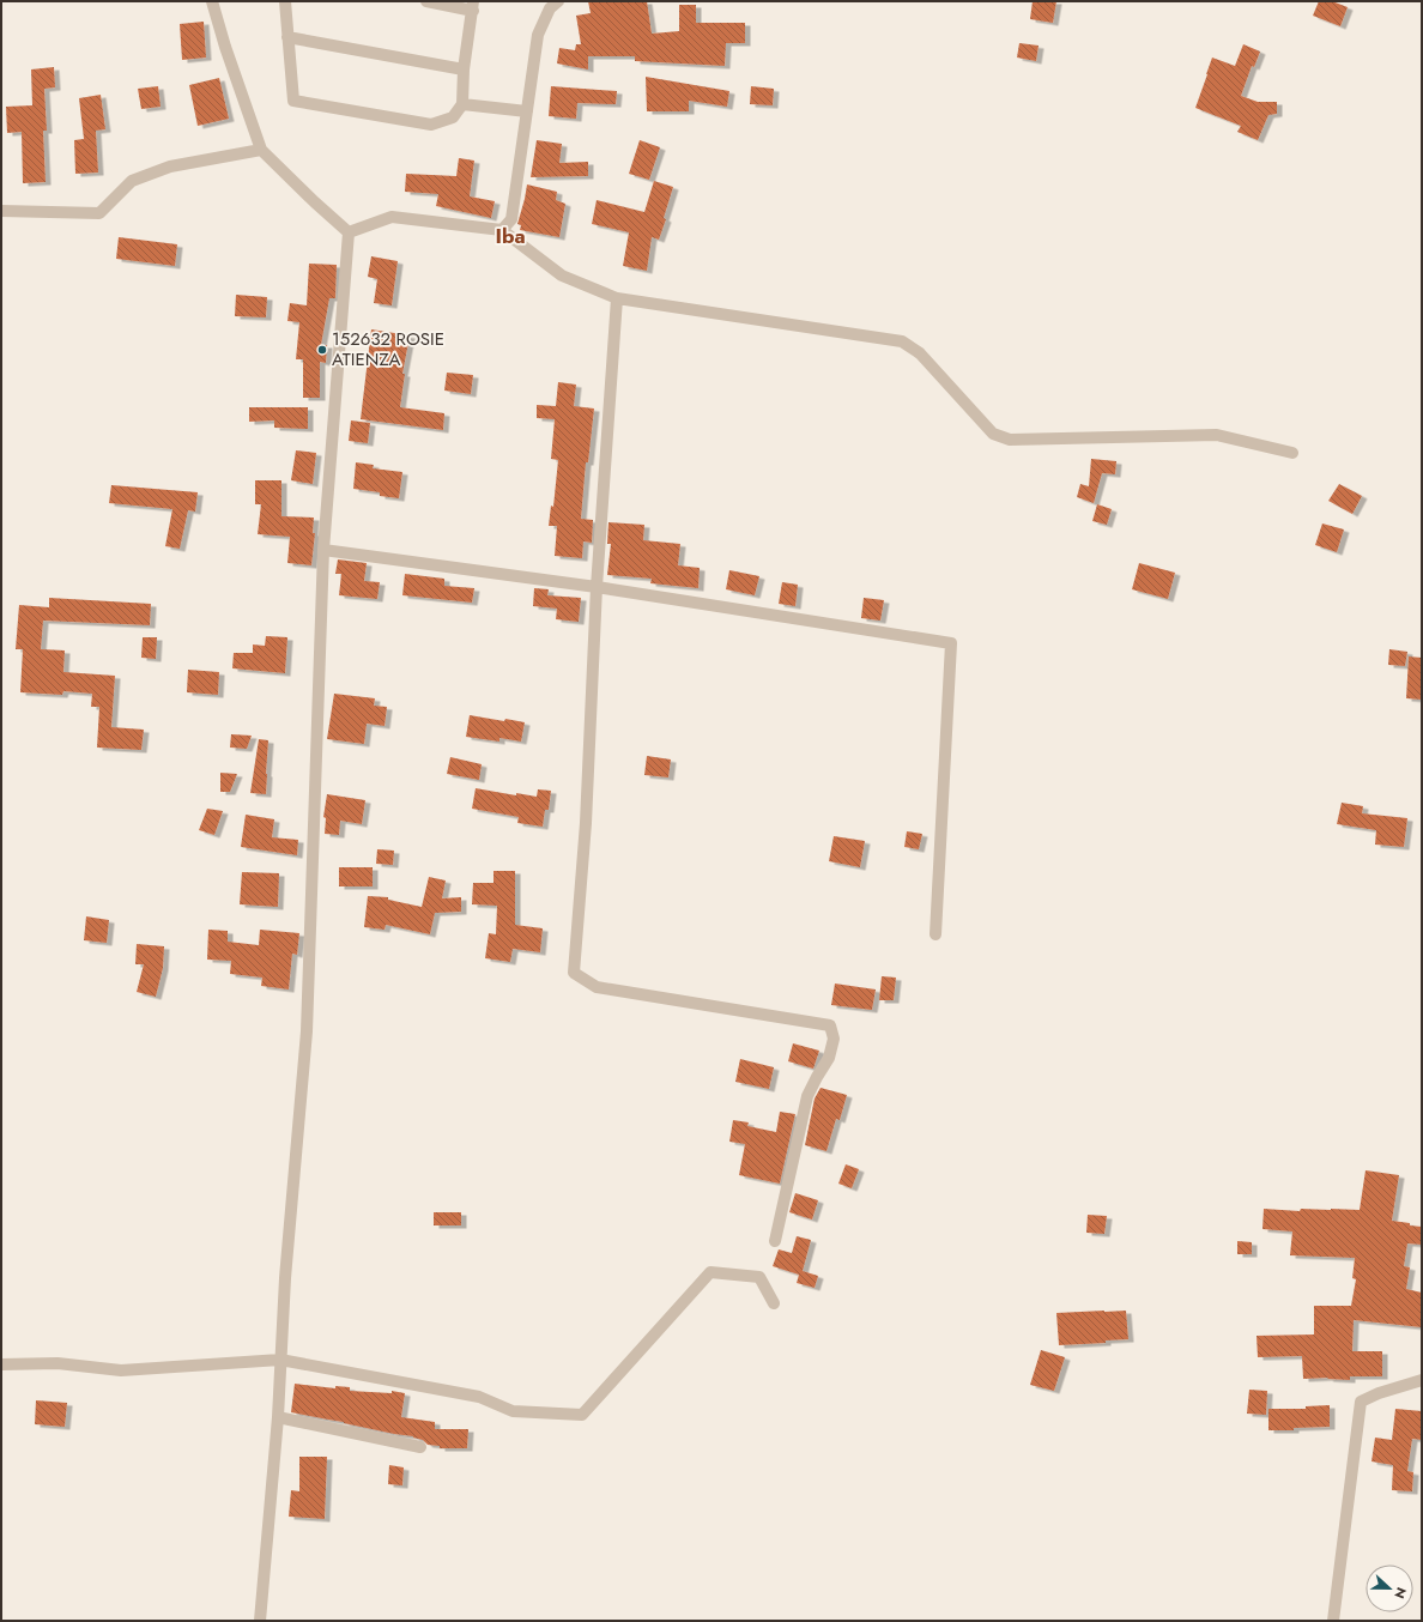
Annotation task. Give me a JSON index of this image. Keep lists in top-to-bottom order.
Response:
{
  "districts": ["Iba"],
  "places": ["152632 ROSIE ATIENZA"],
  "north": "right"
}
